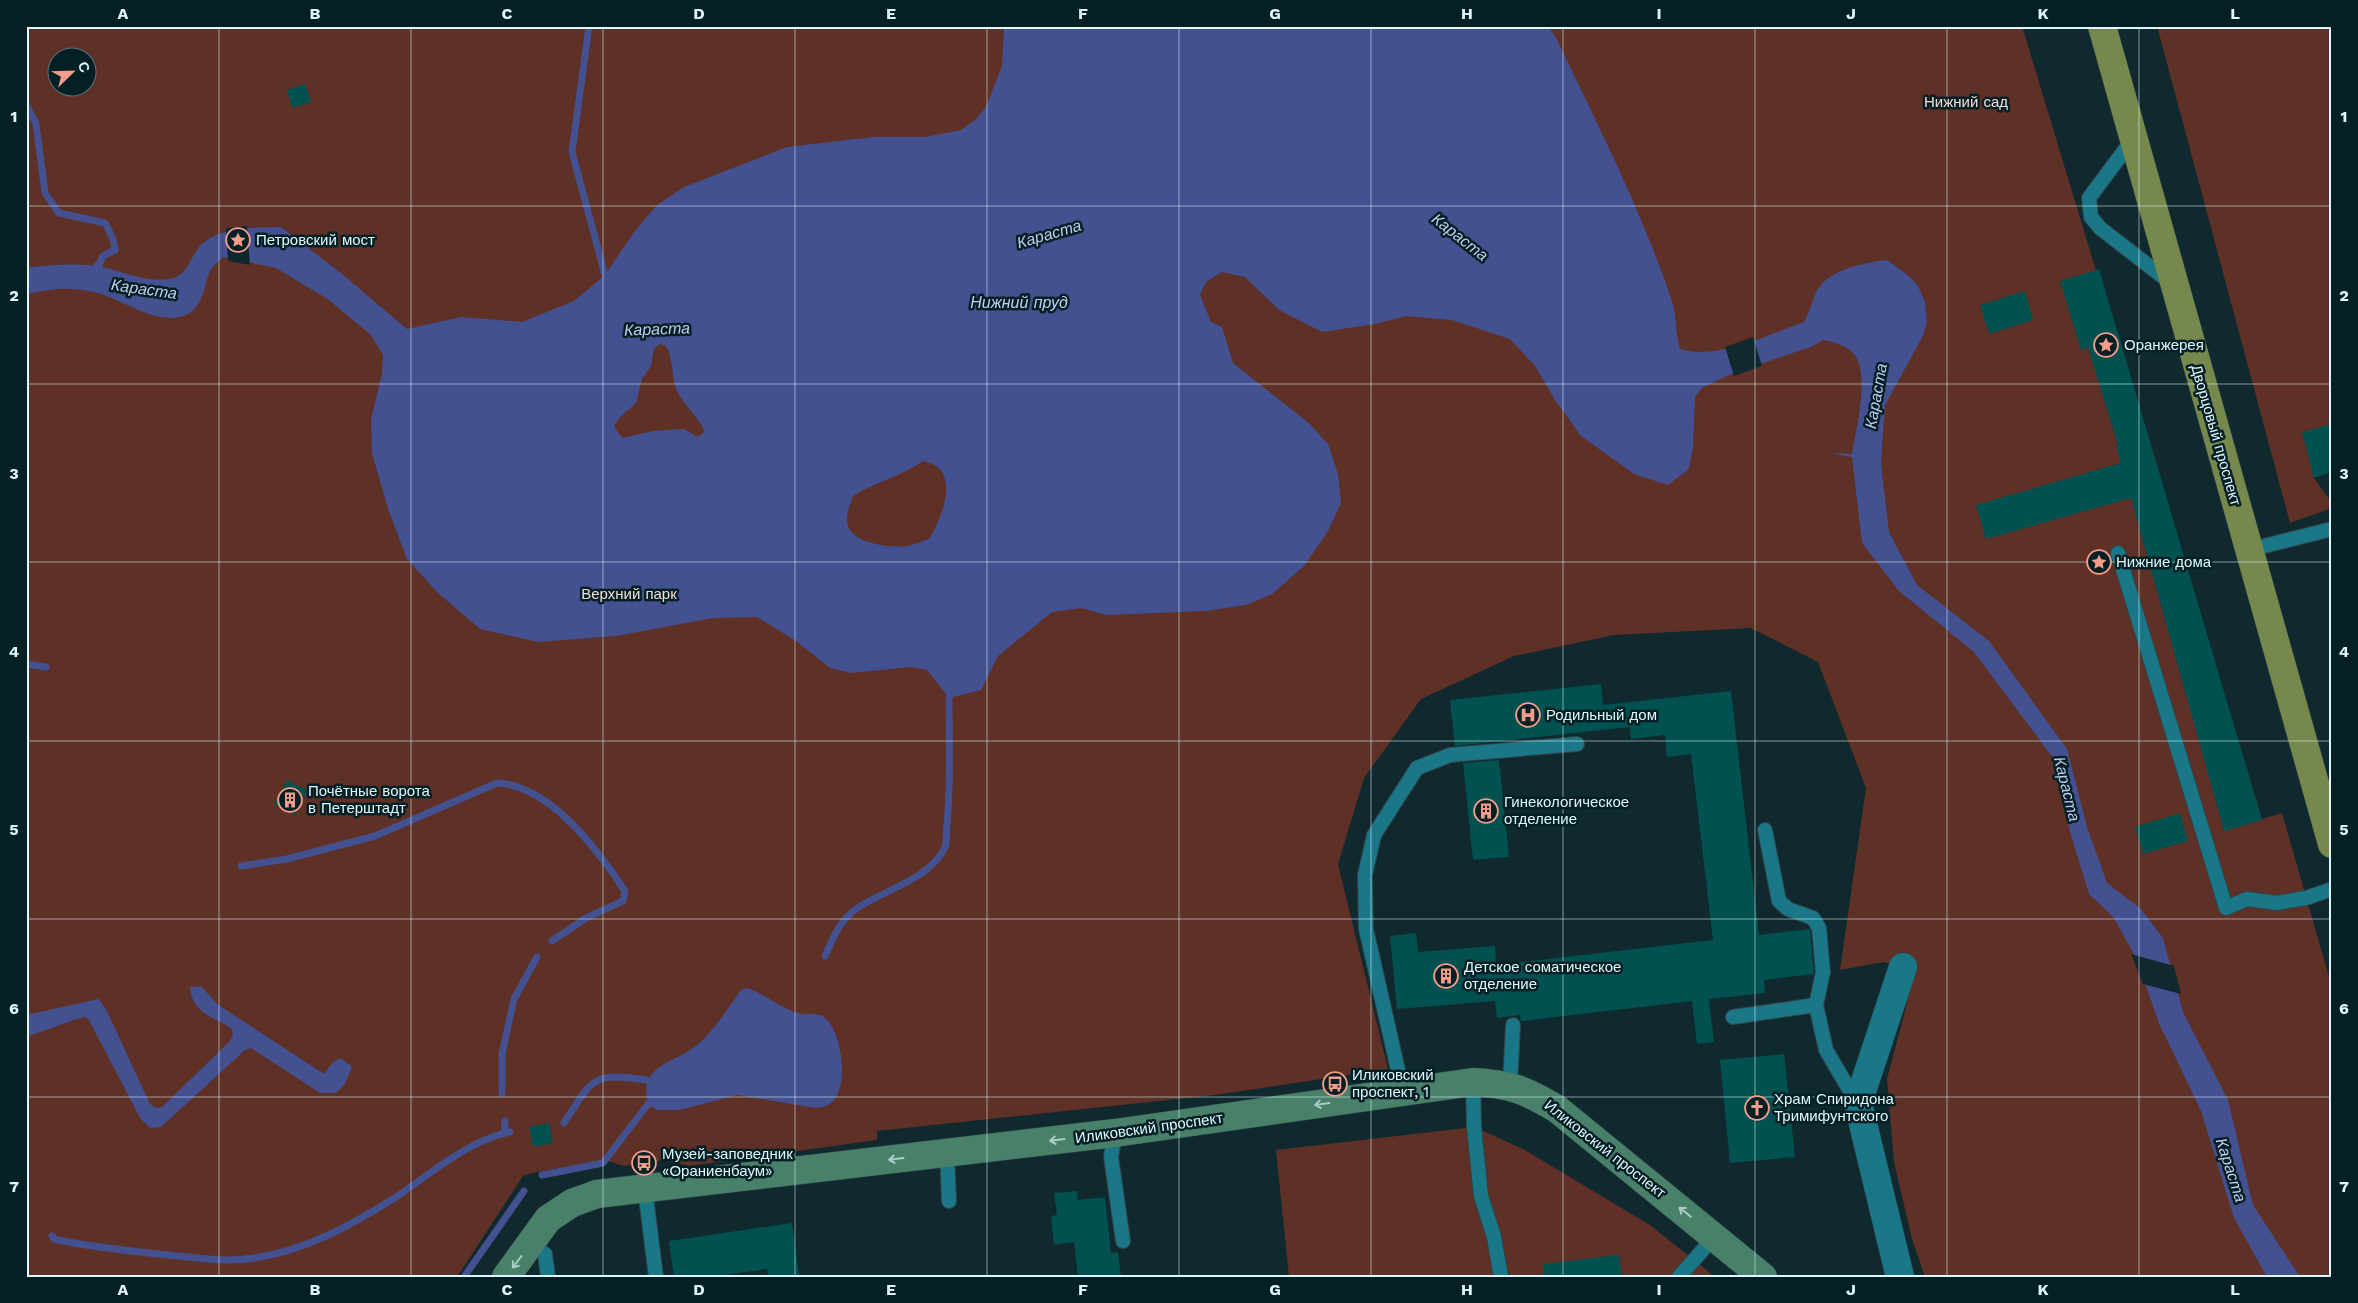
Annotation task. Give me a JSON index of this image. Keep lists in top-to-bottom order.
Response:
{
  "streets": {
    "main road": ["Дворцовый проспект", "Иликовский проспект"]
  },
  "one_way": ["Иликовский проспект"],
  "water": ["Караста", "Нижний пруд"],
  "parks": ["Нижний сад", "Верхний парк"],
  "places": {
    "place": ["Петровский мост", "Оранжерея", "Нижние дома"],
    "hospital": ["Родильный дом"],
    "building": ["Почётные ворота в Петерштадт", "Гинекологическое отделение", "Детское соматическое отделение"],
    "bus stop": ["Иликовский проспект, 1", "Музей-заповедник «Ораниенбаум»"],
    "church": ["Храм Спиридона Тримифунтского"]
  },
  "north": "top right",
  "grid": {
    "columns": [
      "A",
      "B",
      "C",
      "D",
      "E",
      "F",
      "G",
      "H",
      "I",
      "J",
      "K",
      "L"
    ],
    "rows": [
      "1",
      "2",
      "3",
      "4",
      "5",
      "6",
      "7"
    ]
  }
}
